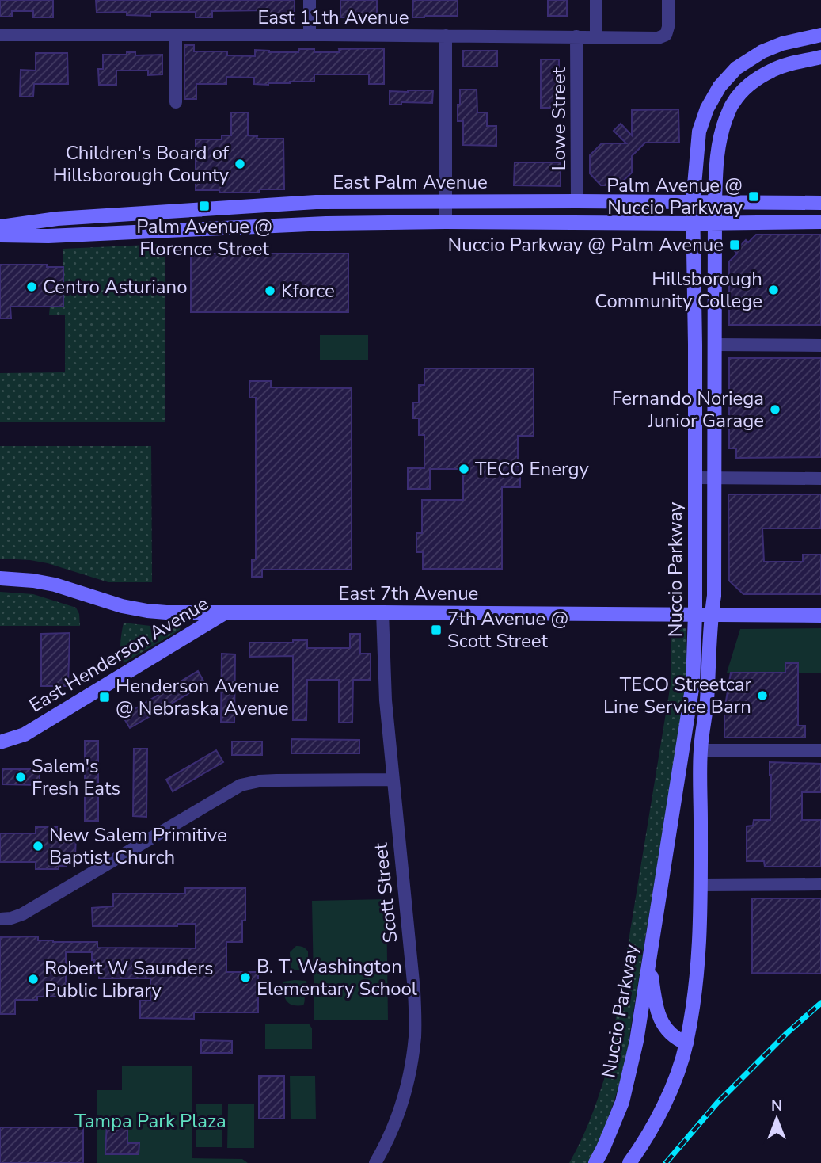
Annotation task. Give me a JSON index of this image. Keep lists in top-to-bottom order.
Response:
{
  "streets": {
    "street": [
      "East 11th Avenue",
      "Lowe Street",
      "East Palm Avenue",
      "Nuccio Parkway",
      "East 7th Avenue",
      "East Henderson Avenue",
      "Scott Street"
    ]
  },
  "crossings": [
    ["East 11th Avenue", "Lowe Street"],
    ["Lowe Street", "East Palm Avenue"],
    ["East Palm Avenue", "Nuccio Parkway"],
    ["Nuccio Parkway", "East 7th Avenue"],
    ["East 7th Avenue", "East Henderson Avenue"],
    ["East 7th Avenue", "Scott Street"]
  ],
  "parks": ["Tampa Park Plaza"],
  "places": {
    "other": [
      "Children's Board of Hillsborough County",
      "Centro Asturiano",
      "Hillsborough Community College",
      "Kforce",
      "Fernando Noriega Junior Garage",
      "TECO Energy",
      "TECO Streetcar Line Service Barn",
      "Salem's Fresh Eats",
      "New Salem Primitive Baptist Church",
      "B. T. Washington Elementary School",
      "Robert W Saunders Public Library"
    ],
    "transit": [
      "Palm Avenue @ Nuccio Parkway",
      "Palm Avenue @ Florence Street",
      "Nuccio Parkway @ Palm Avenue",
      "7th Avenue @ Scott Street",
      "Henderson Avenue @ Nebraska Avenue"
    ]
  },
  "north": "top"
}
